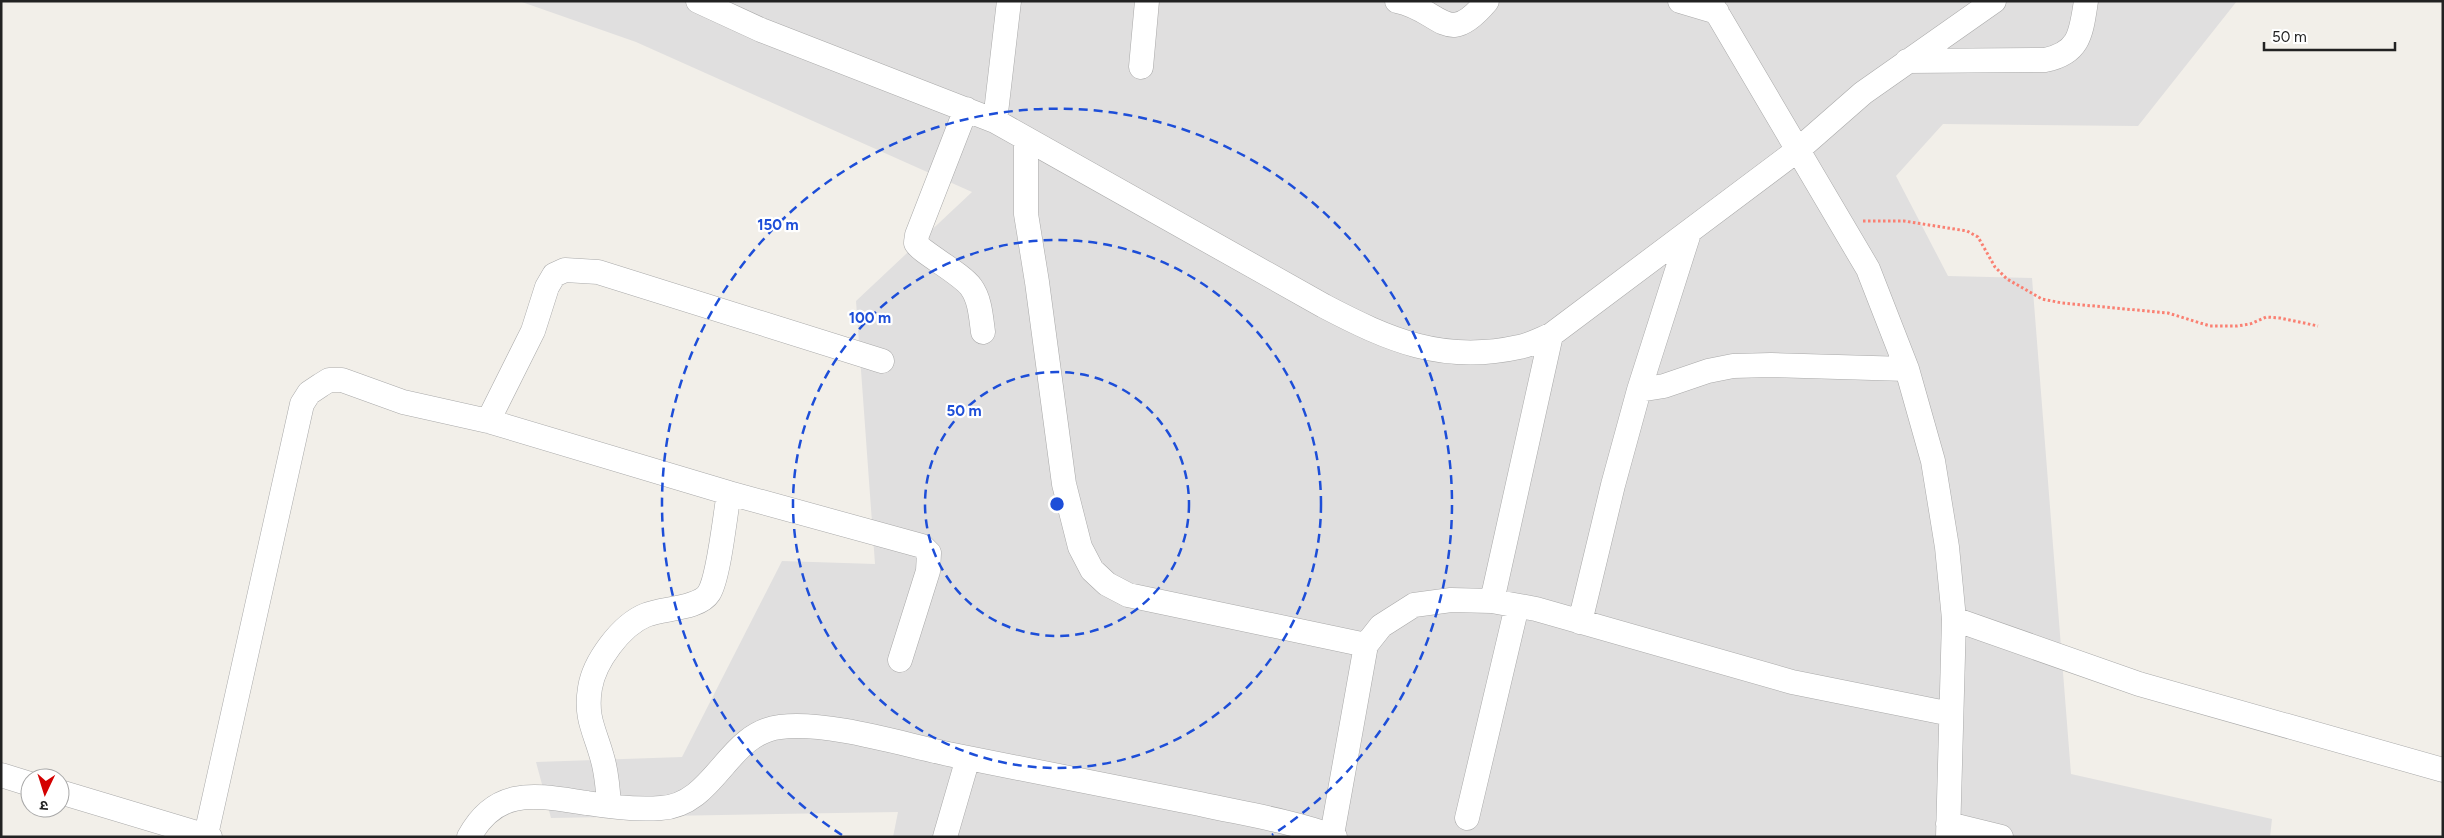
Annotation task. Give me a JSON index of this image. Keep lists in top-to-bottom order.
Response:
{
  "scale_bar": "50 m",
  "north": "bottom",
  "rings": ["150 m", "100 m", "50 m"]
}
